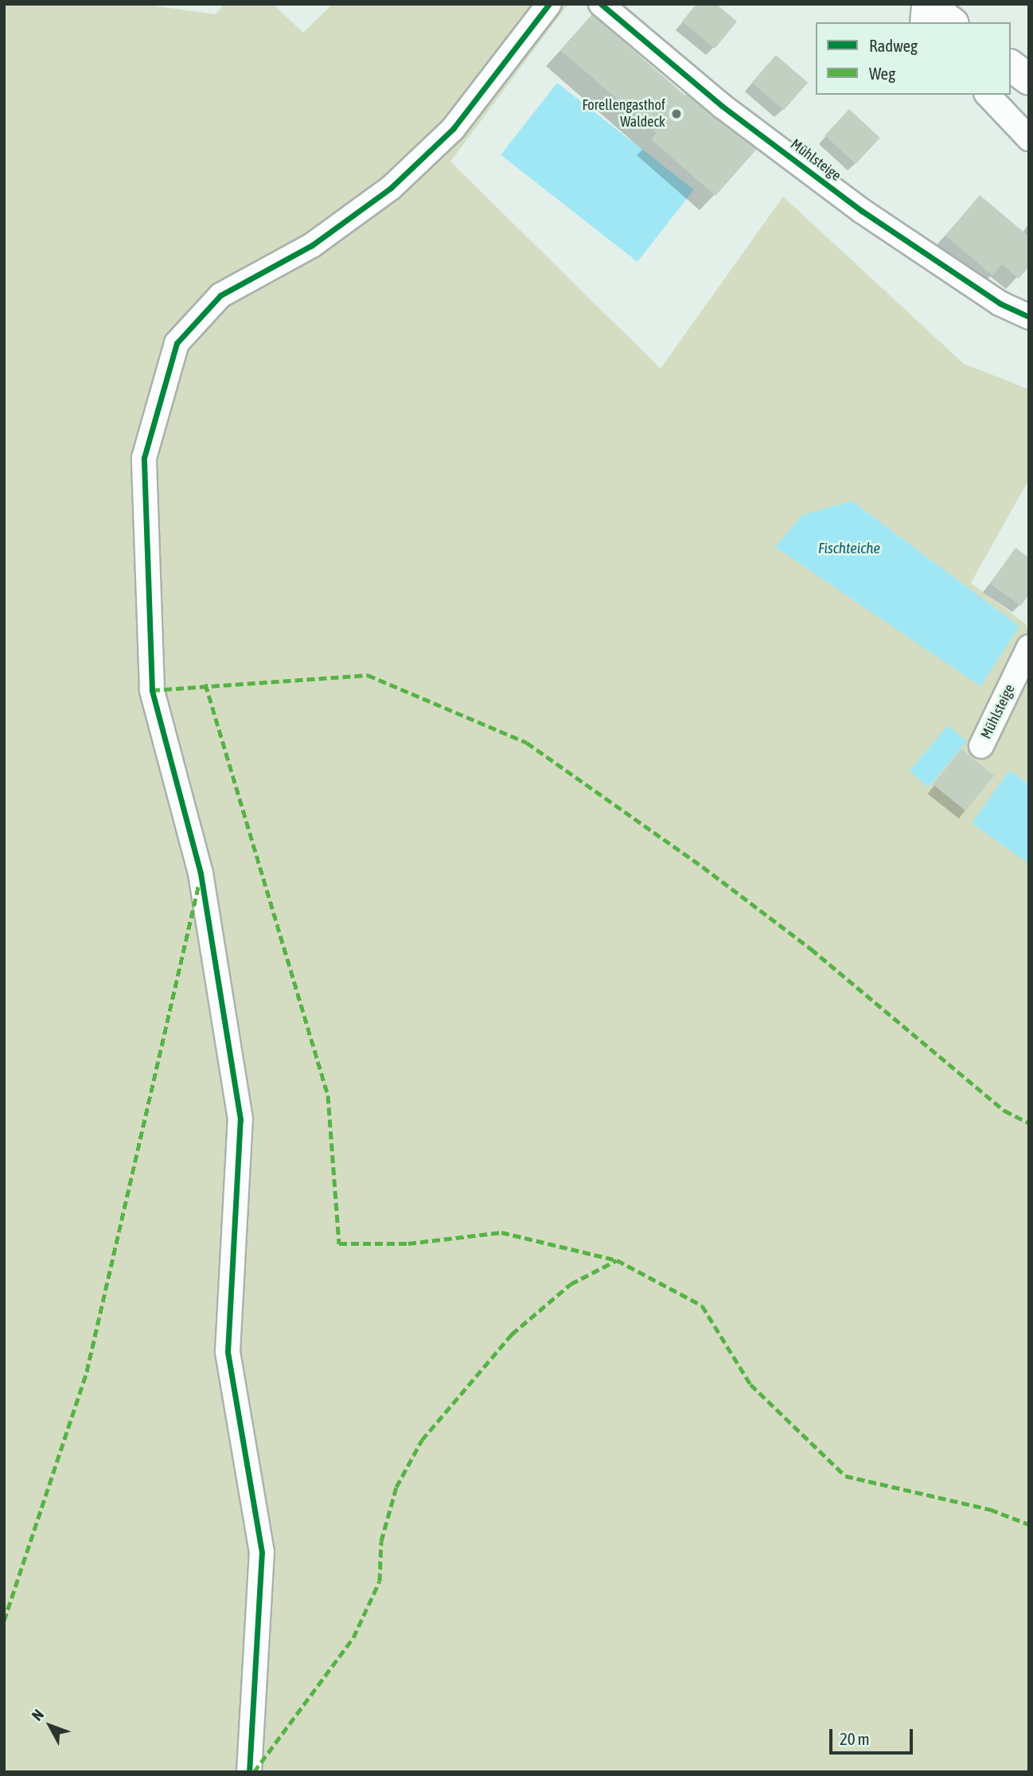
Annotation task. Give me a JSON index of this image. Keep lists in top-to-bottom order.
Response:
{
  "streets": {
    "street": ["Mühlsteige"]
  },
  "water": ["Fischteiche"],
  "places": ["Forellengasthof Waldeck"],
  "legend": ["Radweg", "Weg"],
  "scale_bar": "20 m",
  "north": "top left"
}
